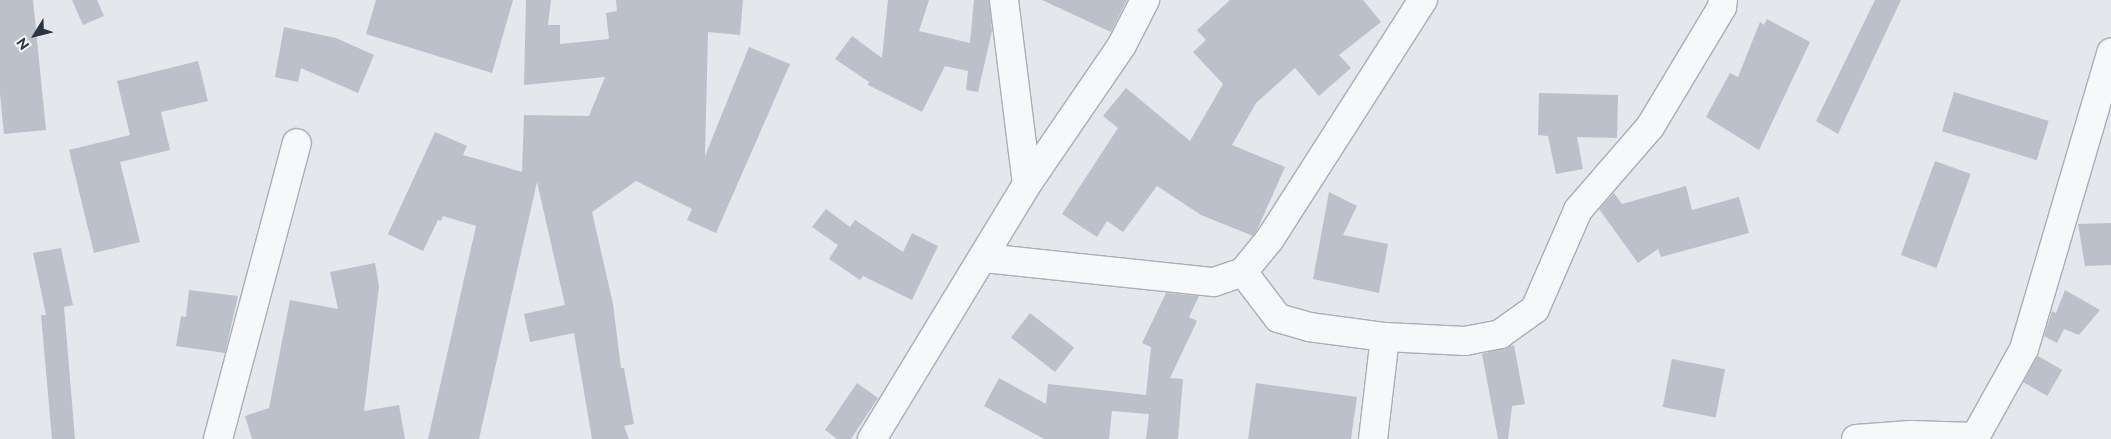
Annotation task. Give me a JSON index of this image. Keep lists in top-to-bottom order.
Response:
{
  "north": "bottom left"
}
